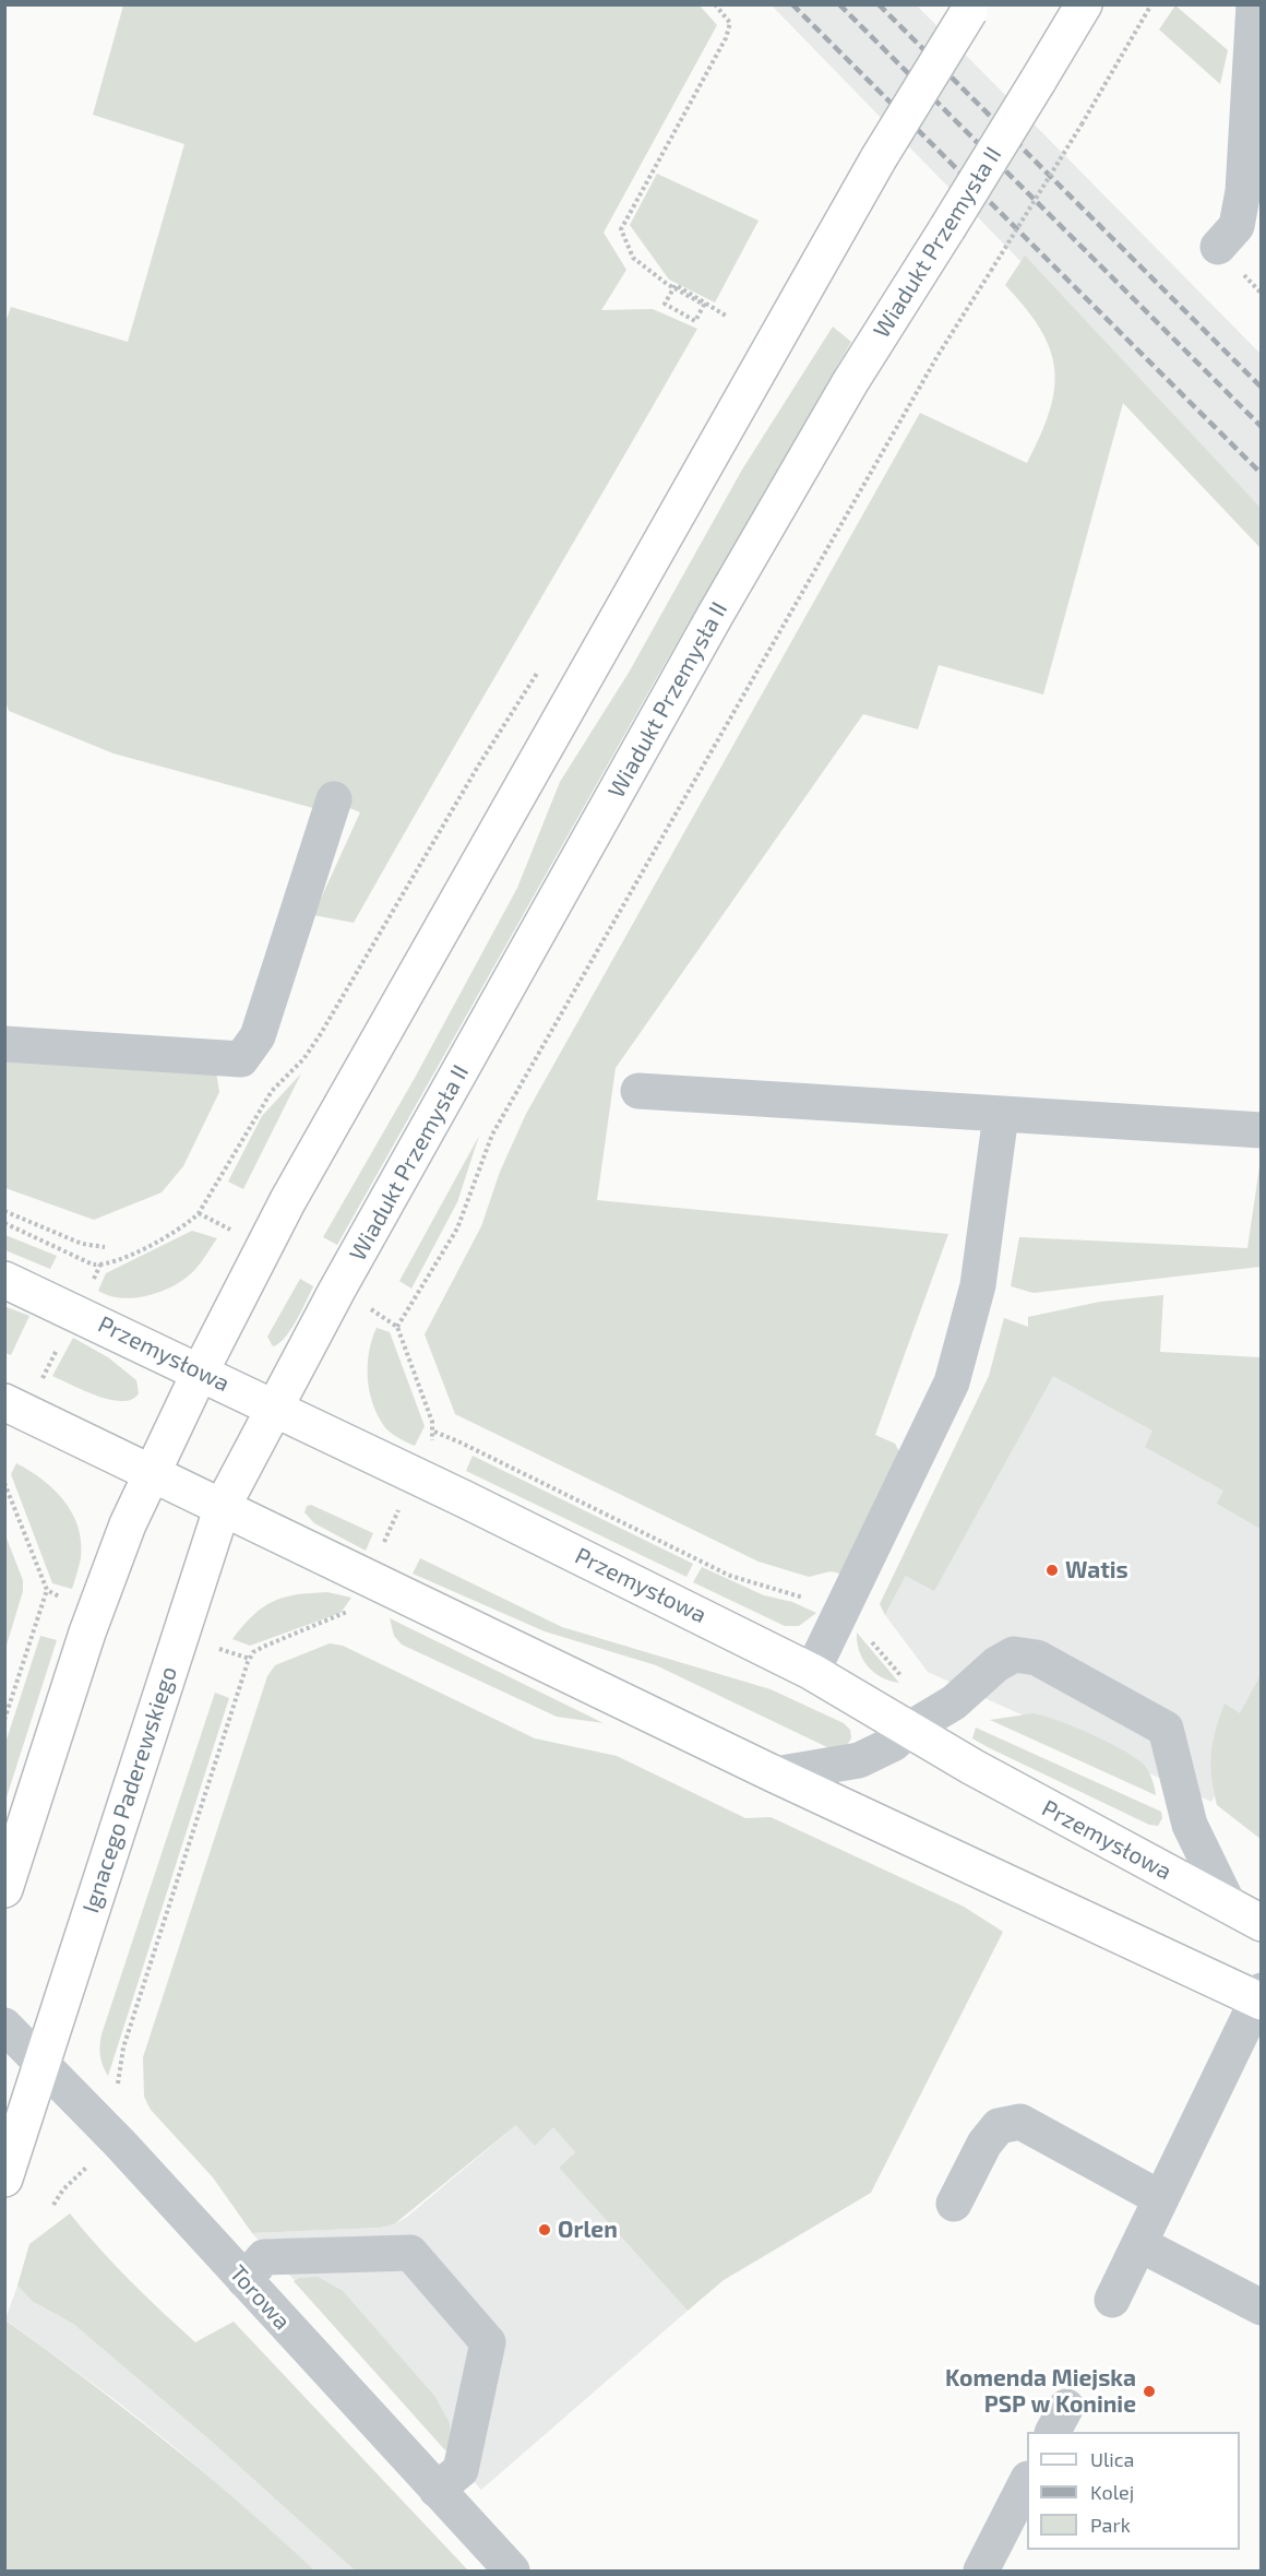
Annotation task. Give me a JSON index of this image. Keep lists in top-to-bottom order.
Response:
{
  "streets": {
    "main road": ["Wiadukt Przemysła II", "Przemysłowa", "Ignacego Paderewskiego"],
    "street": ["Torowa"]
  },
  "crossings": [
    ["Wiadukt Przemysła II", "Przemysłowa"],
    ["Wiadukt Przemysła II", "Ignacego Paderewskiego"],
    ["Przemysłowa", "Ignacego Paderewskiego"],
    ["Ignacego Paderewskiego", "Torowa"]
  ],
  "places": ["Watis", "Orlen", "Komenda Miejska PSP w Koninie"],
  "legend": ["Ulica", "Kolej", "Park"]
}
